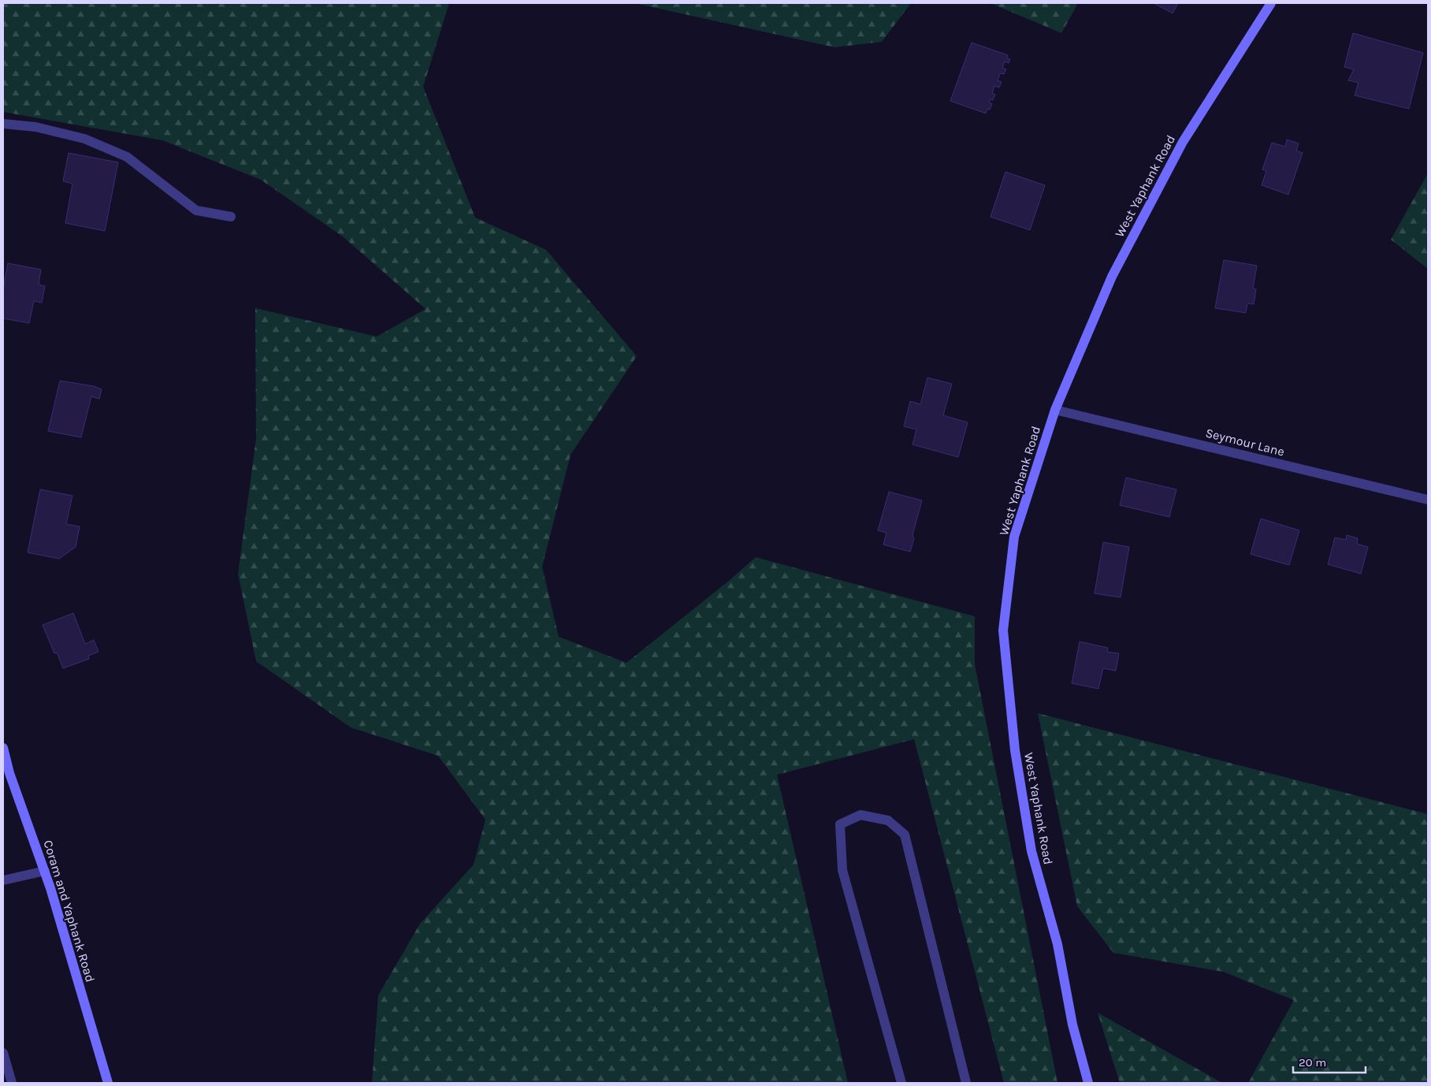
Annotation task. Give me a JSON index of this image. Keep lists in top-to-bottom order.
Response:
{
  "streets": {
    "street": ["West Yaphank Road", "Seymour Lane", "Coram and Yaphank Road"]
  },
  "crossings": [
    ["West Yaphank Road", "Seymour Lane"]
  ],
  "scale_bar": "20 m"
}
